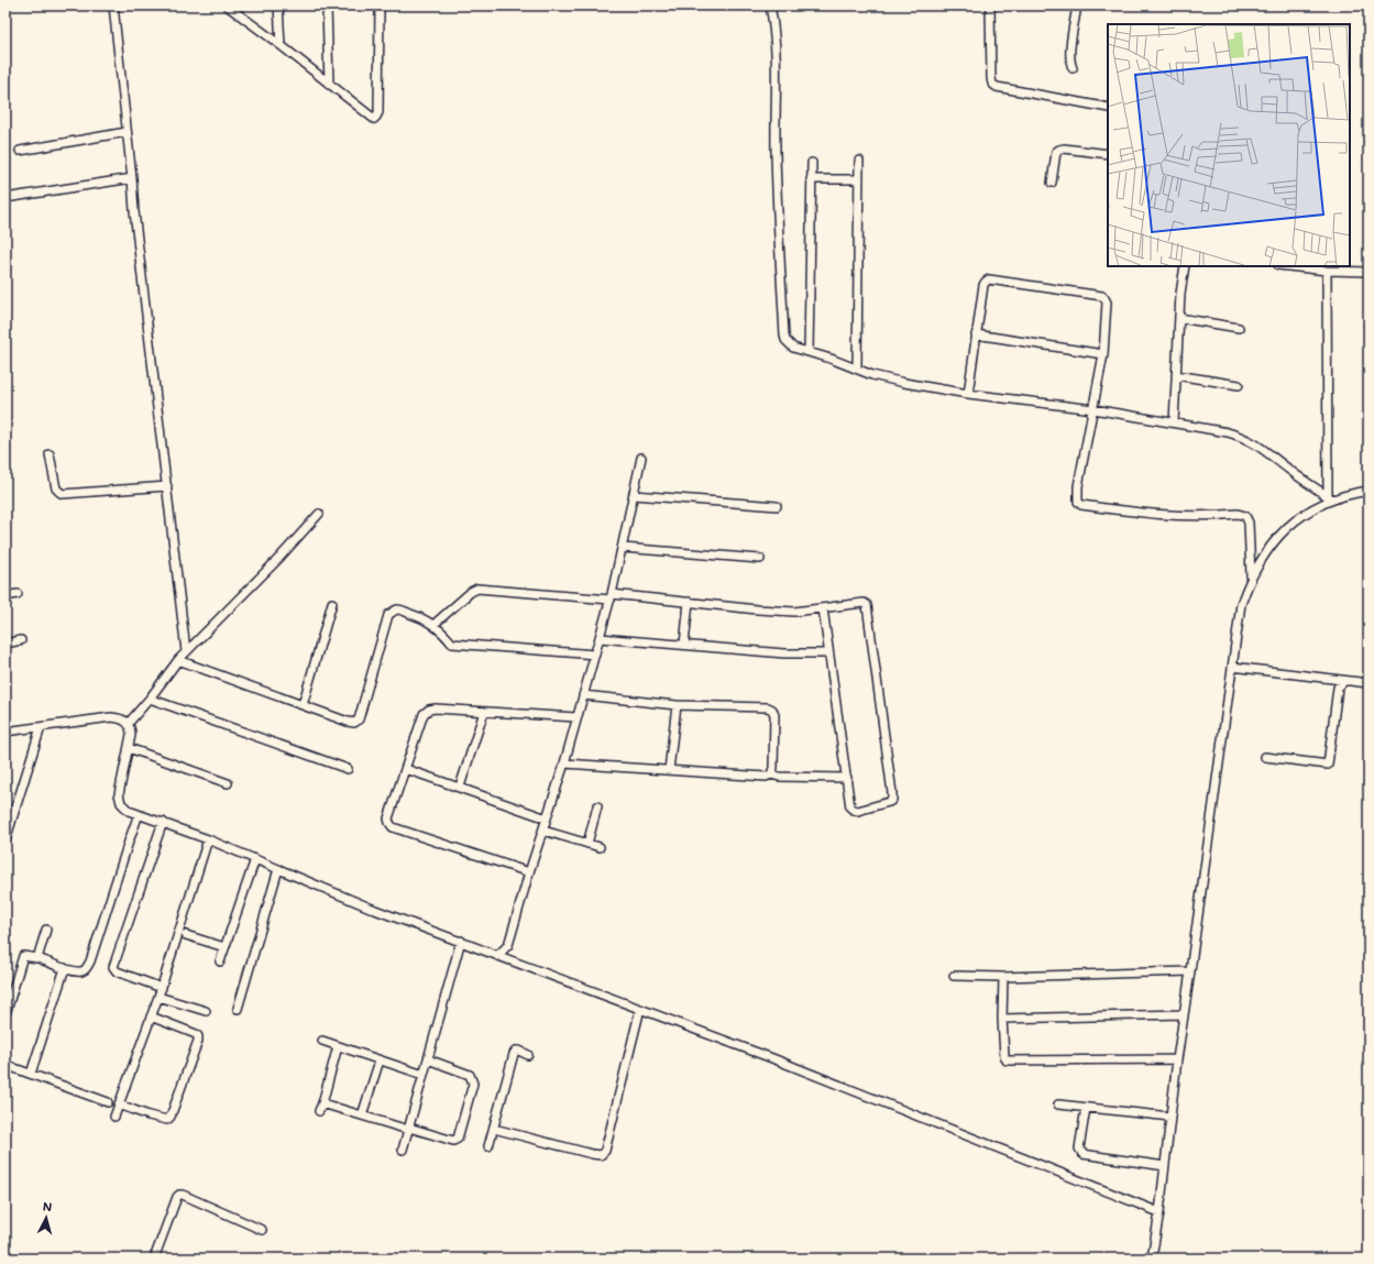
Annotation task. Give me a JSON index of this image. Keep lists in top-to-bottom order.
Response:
{
  "north": "top"
}
